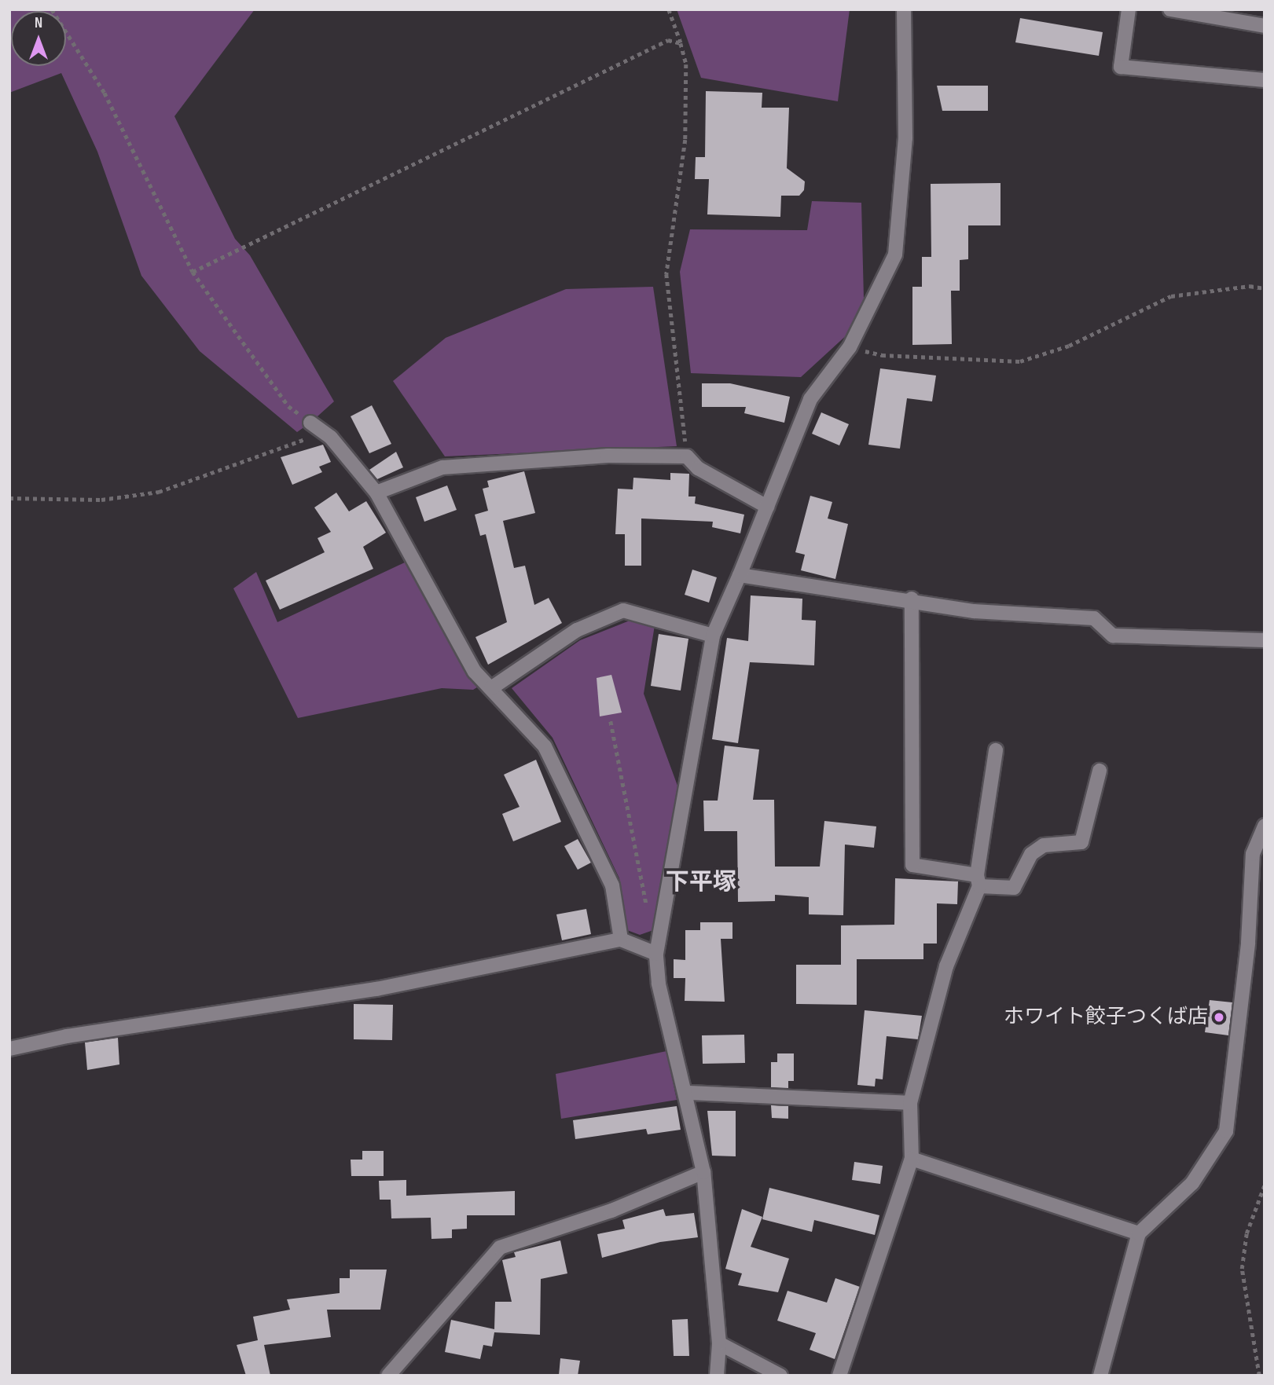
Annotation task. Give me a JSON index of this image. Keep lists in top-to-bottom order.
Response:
{
  "districts": ["下平塚"],
  "places": ["ホワイト餃子つくば店"],
  "north": "top"
}
